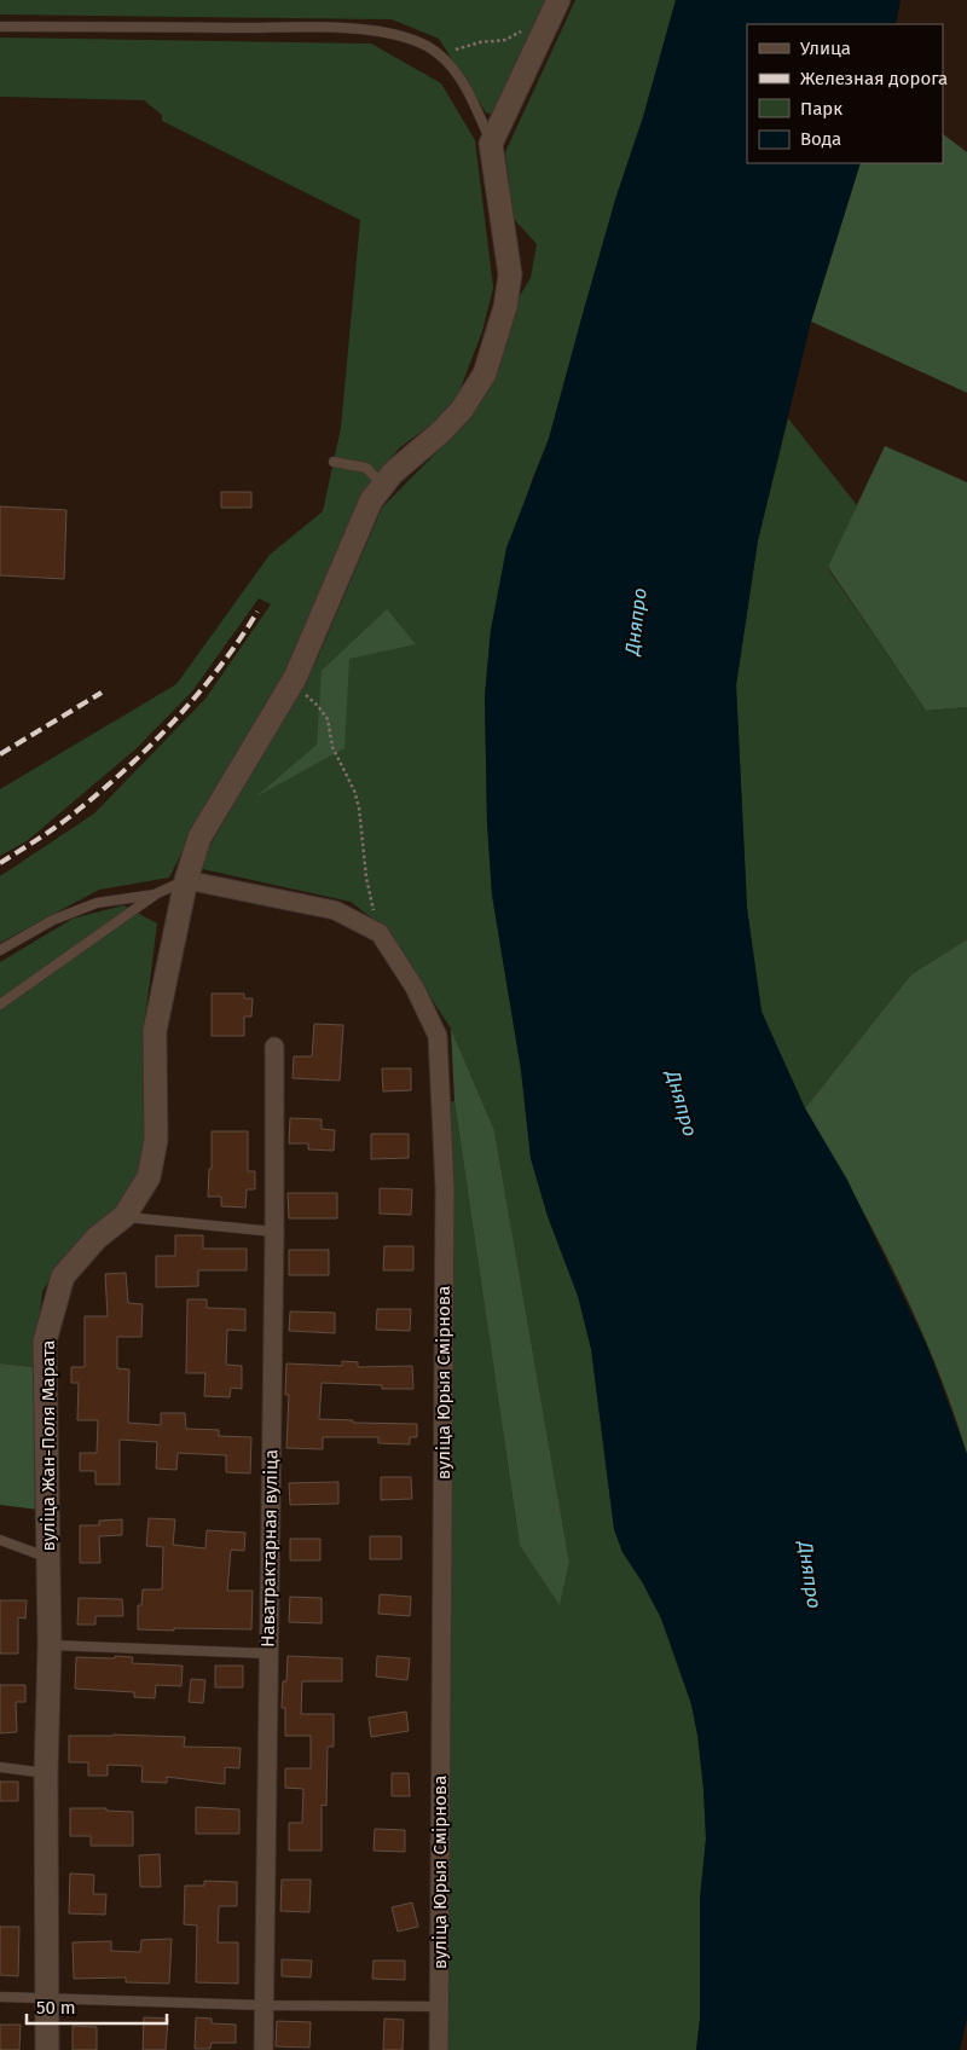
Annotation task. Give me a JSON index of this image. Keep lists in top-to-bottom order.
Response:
{
  "streets": {
    "street": ["вуліца Юрыя Смірнова", "вуліца Жан-Поля Марата", "Наватрактарная вуліца"]
  },
  "water": ["Дняпро"],
  "legend": [
    "Улица",
    "Железная дорога",
    "Парк",
    "Вода"
  ],
  "scale_bar": "50 m"
}
